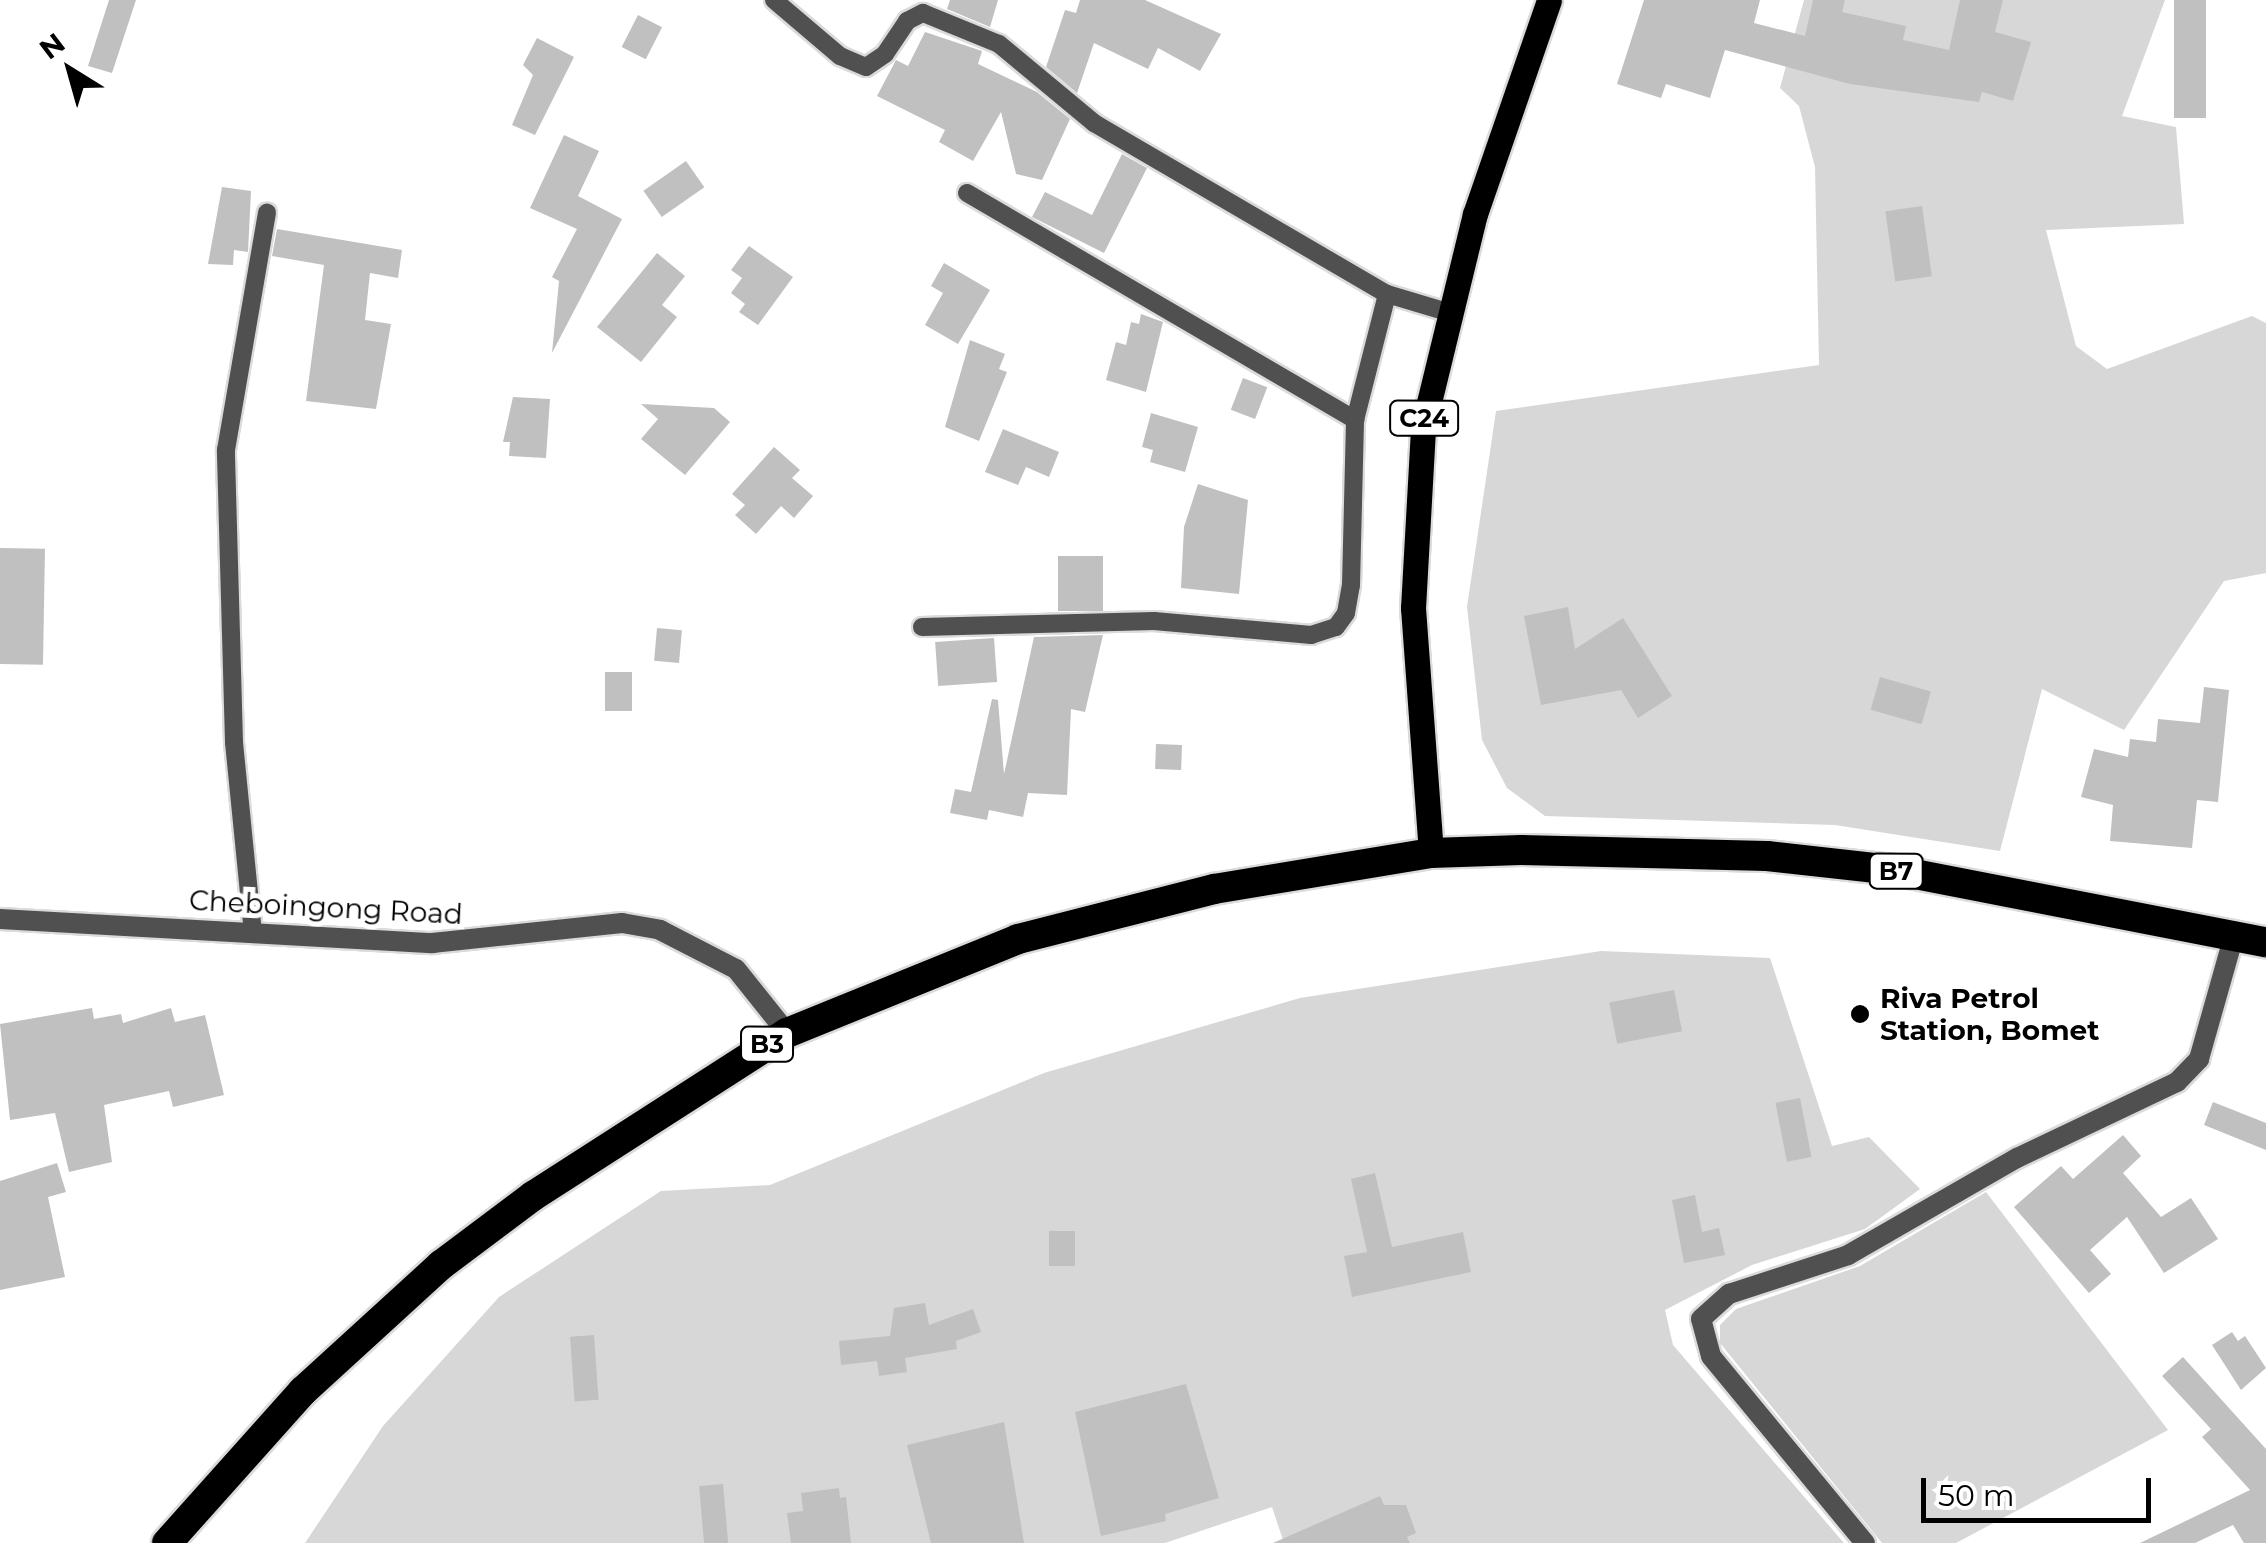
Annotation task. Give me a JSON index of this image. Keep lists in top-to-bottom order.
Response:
{
  "streets": {
    "highway": ["B7", "B3"],
    "main road": ["C24"],
    "street": ["Cheboingong Road"]
  },
  "crossings": [
    ["C24", "B3"],
    ["B7", "B3"],
    ["Cheboingong Road", "B3"]
  ],
  "places": ["Riva Petrol Station, Bomet"],
  "scale_bar": "50 m",
  "north": "top left"
}
